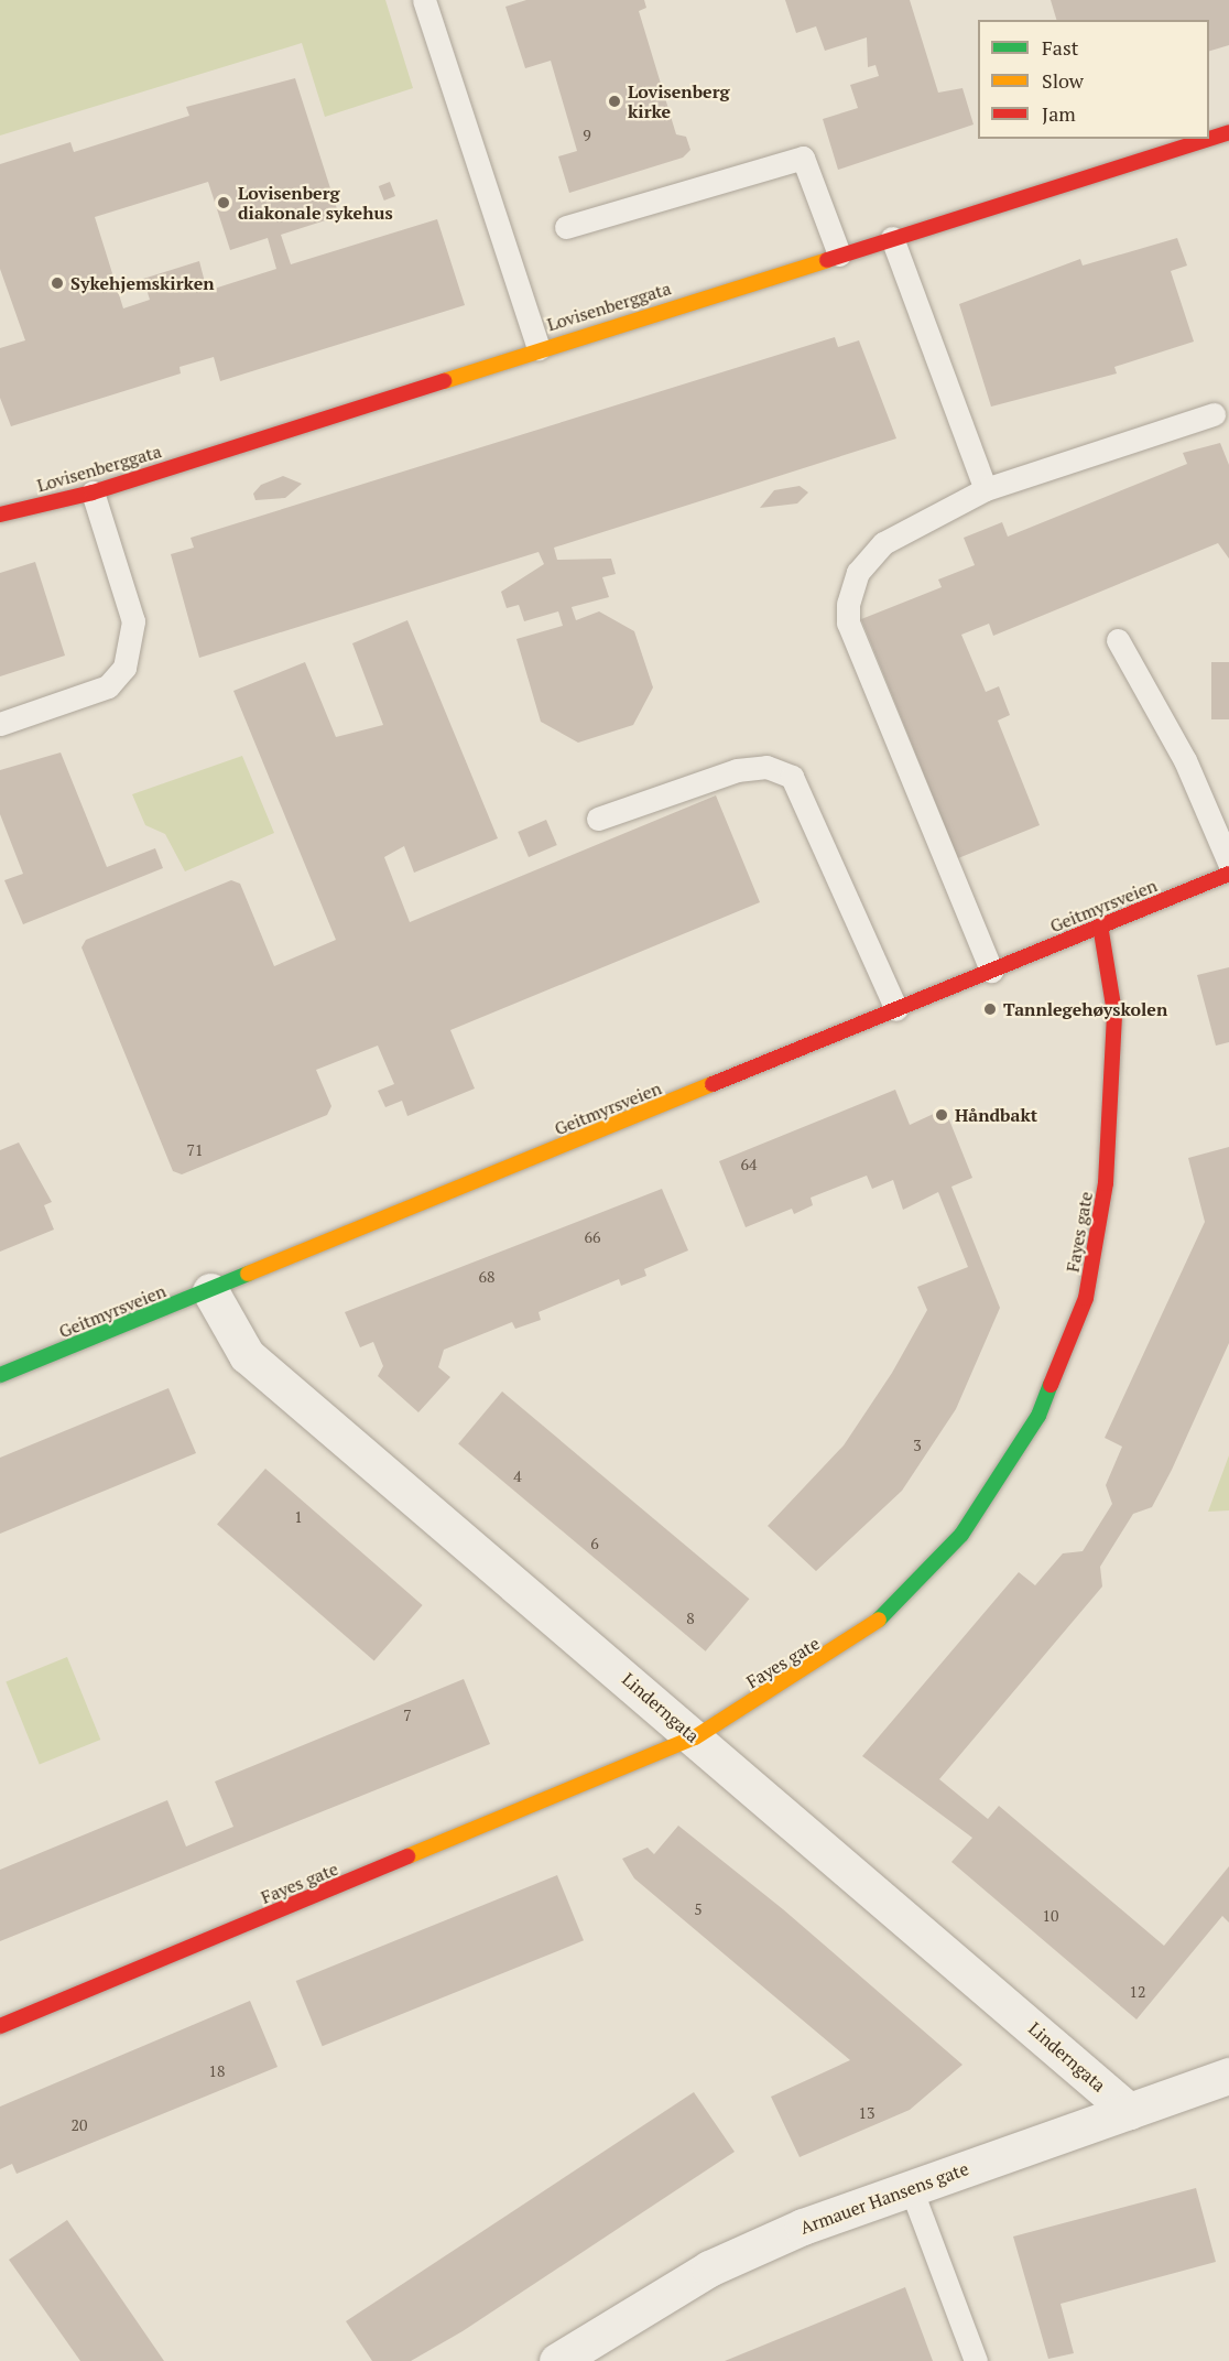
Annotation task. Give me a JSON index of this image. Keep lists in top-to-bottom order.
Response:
{
  "streets": {
    "street": [
      "Lovisenberggata",
      "Geitmyrsveien",
      "Fayes gate",
      "Linderngata",
      "Armauer Hansens gate"
    ]
  },
  "crossings": [
    ["Geitmyrsveien", "Fayes gate"],
    ["Geitmyrsveien", "Linderngata"],
    ["Fayes gate", "Linderngata"],
    ["Linderngata", "Armauer Hansens gate"]
  ],
  "places": [
    "Lovisenberg kirke",
    "Lovisenberg diakonale sykehus",
    "Sykehjemskirken",
    "Tannlegehøyskolen",
    "Håndbakt"
  ],
  "house_numbers": [
    "9",
    "71",
    "64",
    "66",
    "68",
    "3",
    "4",
    "1",
    "6",
    "8",
    "7",
    "5",
    "10",
    "12",
    "18",
    "13",
    "20"
  ],
  "legend": ["Fast", "Slow", "Jam"]
}
